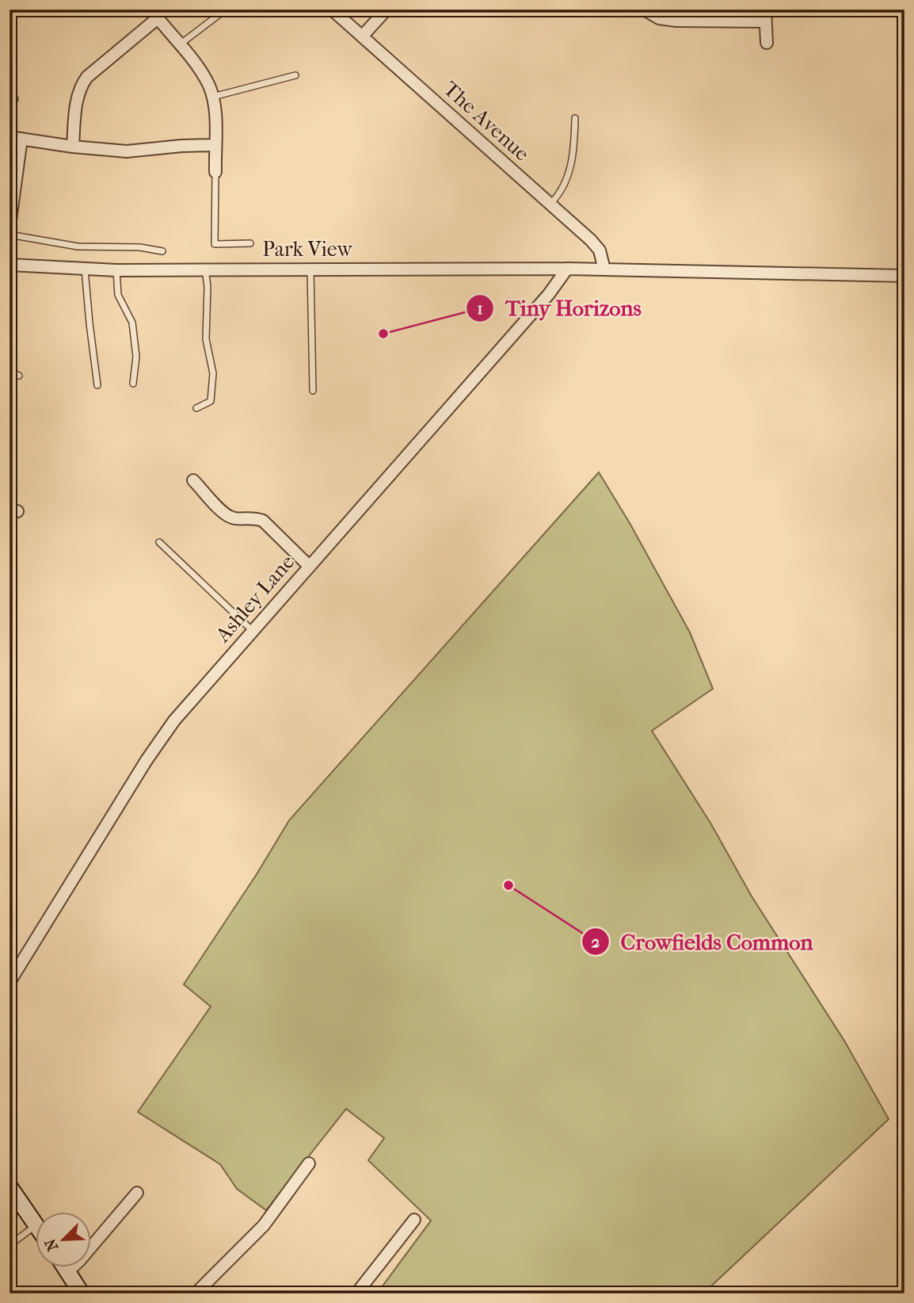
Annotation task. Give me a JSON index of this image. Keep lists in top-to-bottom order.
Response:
{
  "streets": {
    "street": ["The Avenue", "Park View", "Ashley Lane"]
  },
  "crossings": [
    ["The Avenue", "Park View"],
    ["Park View", "Ashley Lane"]
  ],
  "places": ["Tiny Horizons", "Crowfields Common"],
  "north": "bottom left"
}
